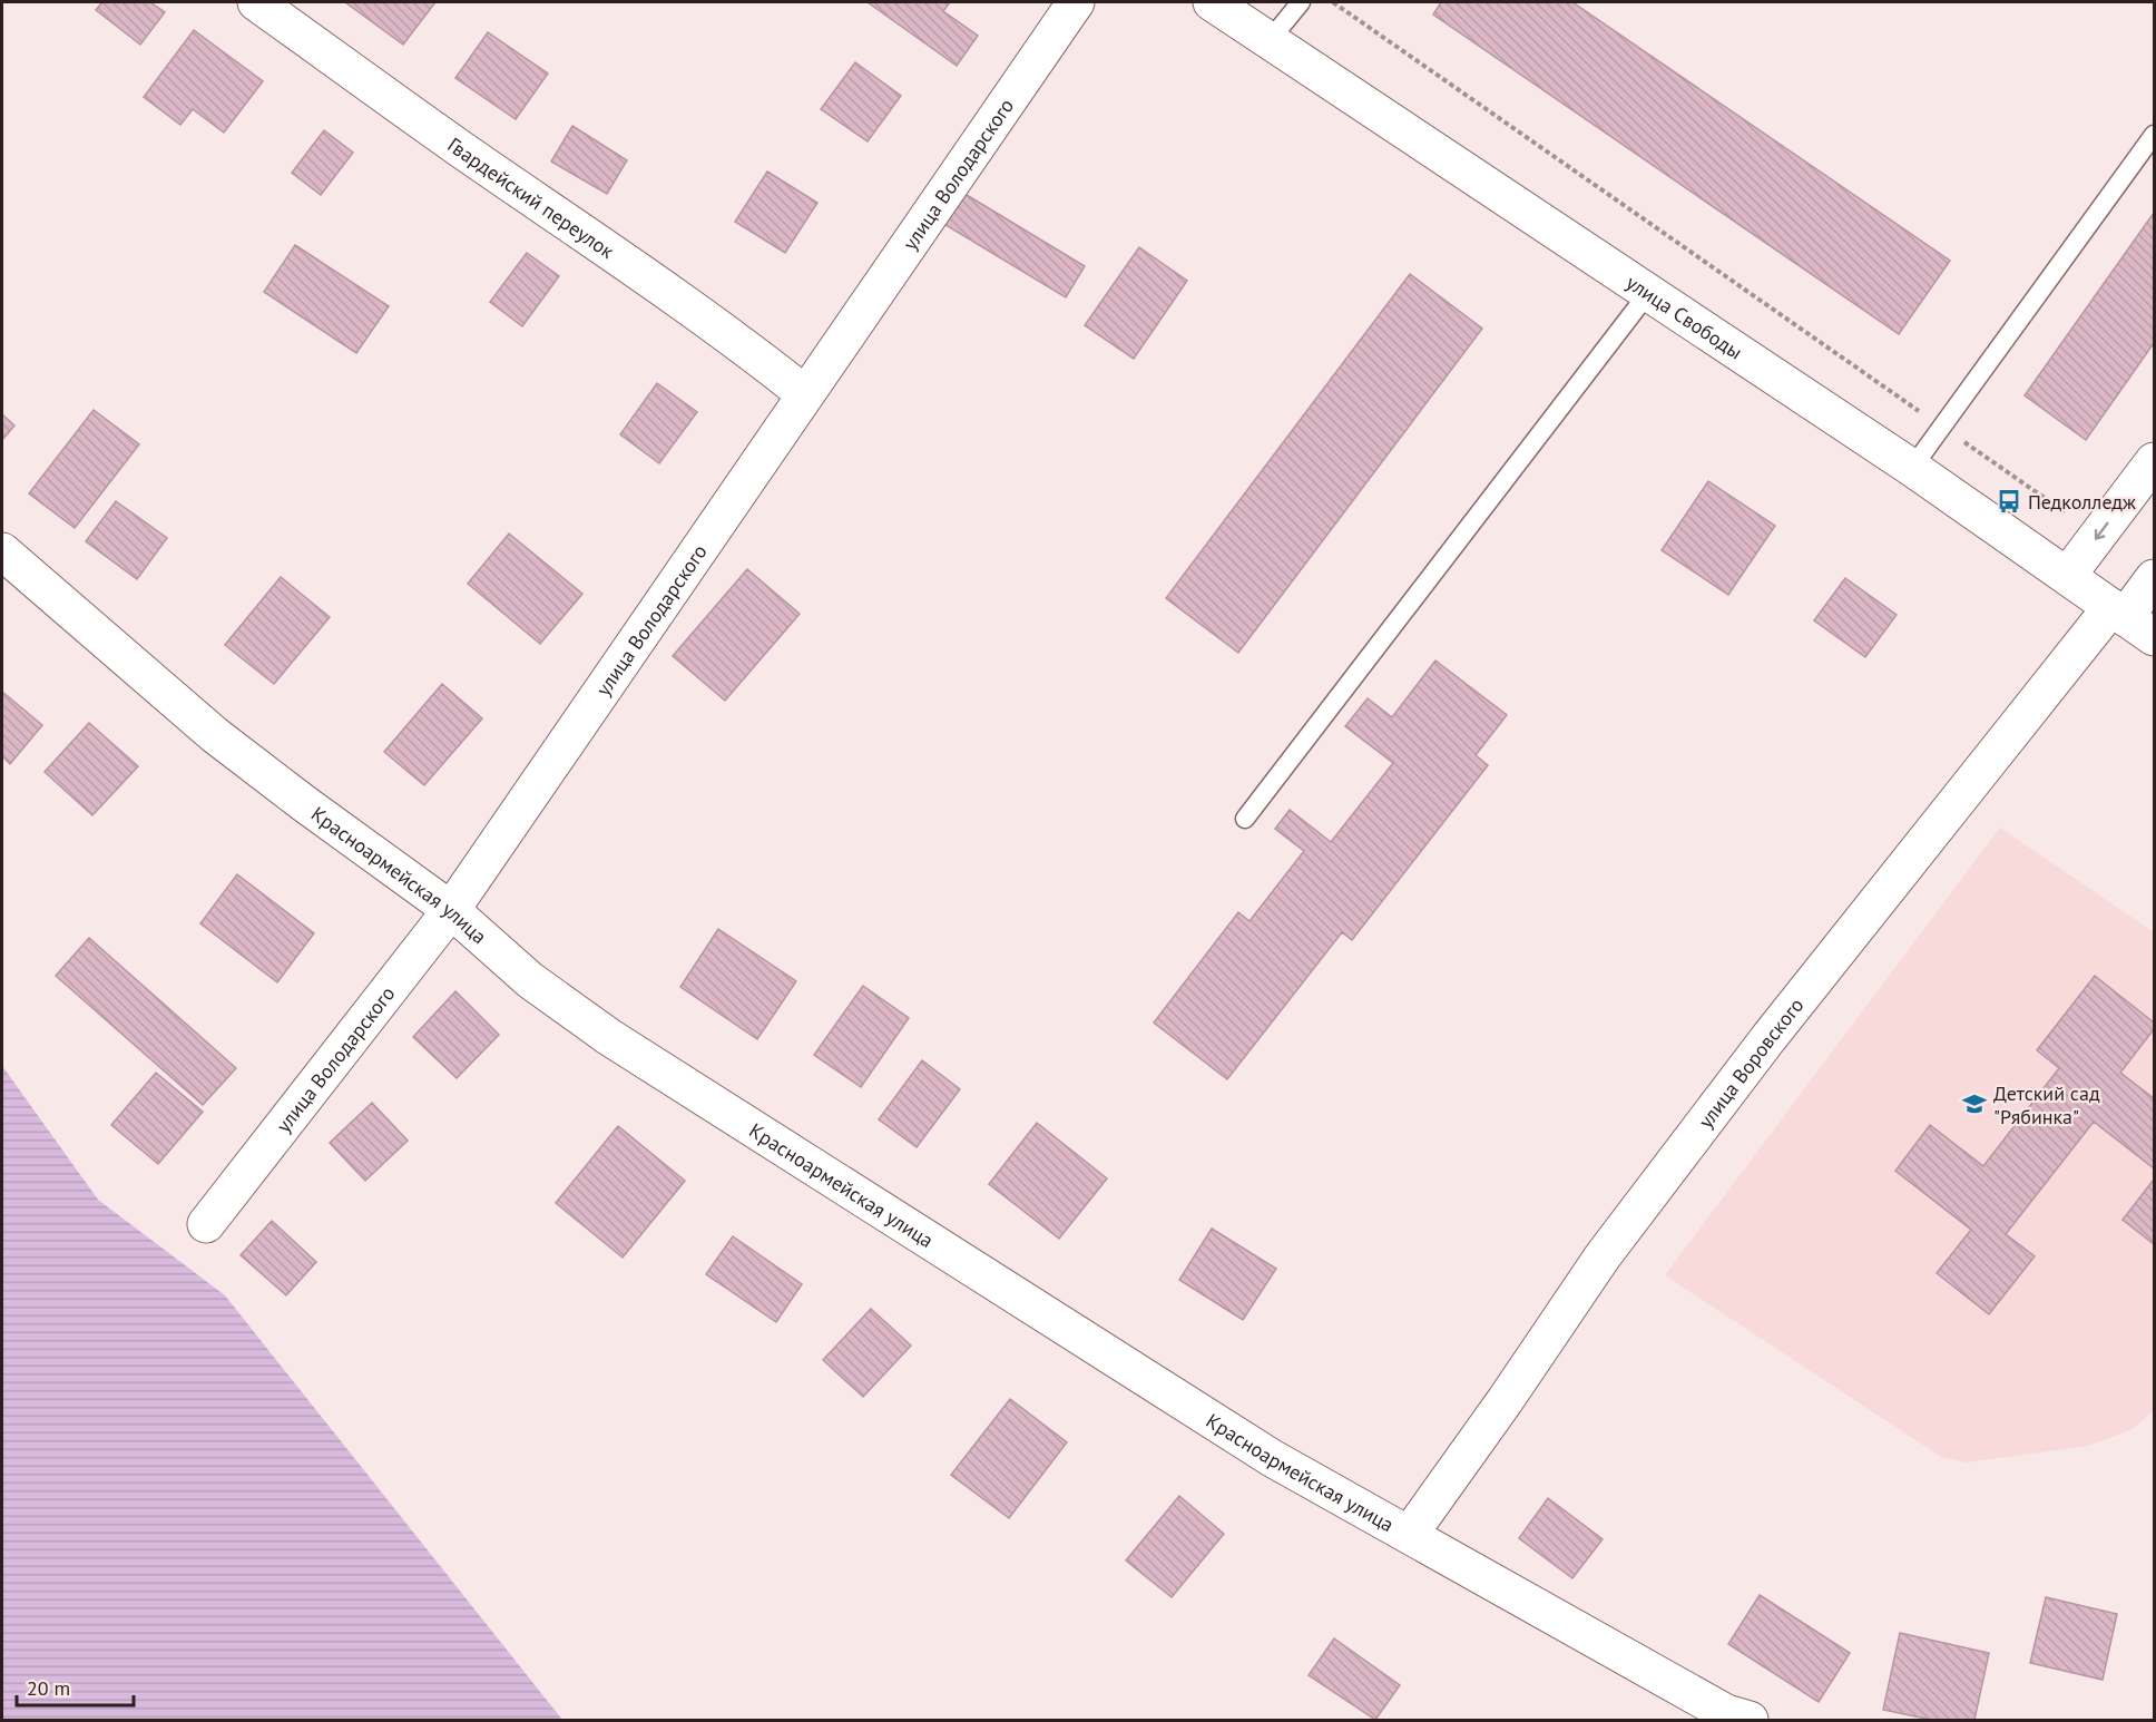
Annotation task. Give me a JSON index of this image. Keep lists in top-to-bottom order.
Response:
{
  "streets": {
    "street": [
      "улица Володарского",
      "Гвардейский переулок",
      "улица Свободы",
      "Красноармейская улица",
      "улица Воровского"
    ]
  },
  "crossings": [
    ["улица Володарского", "Гвардейский переулок"],
    ["улица Володарского", "Красноармейская улица"],
    ["улица Свободы", "улица Воровского"],
    ["Красноармейская улица", "улица Воровского"]
  ],
  "places": {
    "bus stop": ["Педколледж"],
    "school or university": ["Детский сад \"Рябинка\""]
  },
  "scale_bar": "20 m"
}
